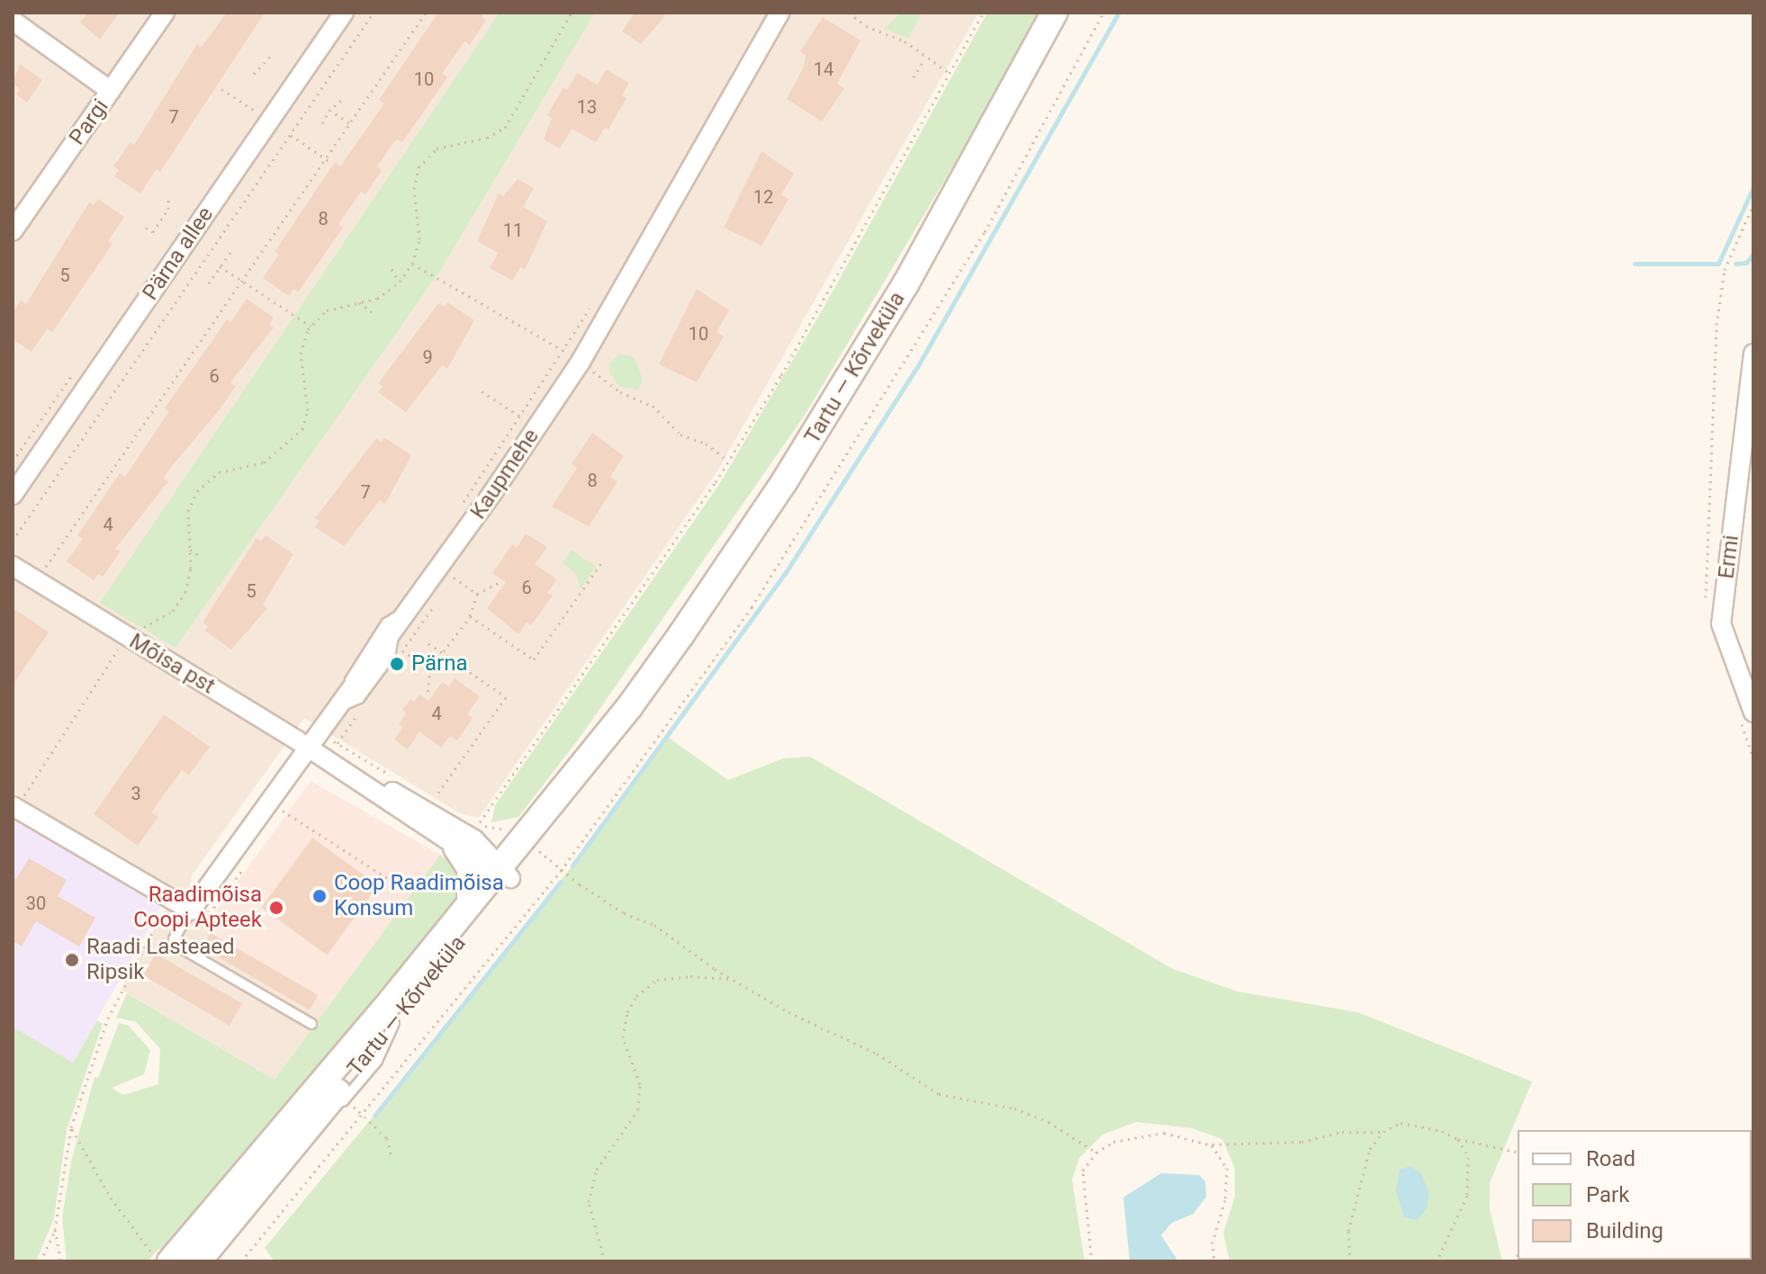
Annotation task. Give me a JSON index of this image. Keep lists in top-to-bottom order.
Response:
{
  "streets": {
    "main road": ["Tartu — Kõrveküla"],
    "street": [
      "Pargi",
      "Pärna allee",
      "Kaupmehe",
      "Ermi",
      "Mõisa pst"
    ]
  },
  "crossings": [
    ["Tartu — Kõrveküla", "Mõisa pst"],
    ["Kaupmehe", "Mõisa pst"]
  ],
  "places": [
    "Pärna",
    "Coop Raadimõisa Konsum",
    "Raadimõisa Coopi Apteek",
    "Raadi Lasteaed Ripsik"
  ],
  "house_numbers": [
    "14",
    "10",
    "13",
    "7",
    "12",
    "8",
    "11",
    "5",
    "10",
    "9",
    "6",
    "8",
    "7",
    "4",
    "6",
    "5",
    "4",
    "3",
    "30"
  ],
  "legend": ["Road", "Park", "Building"]
}
